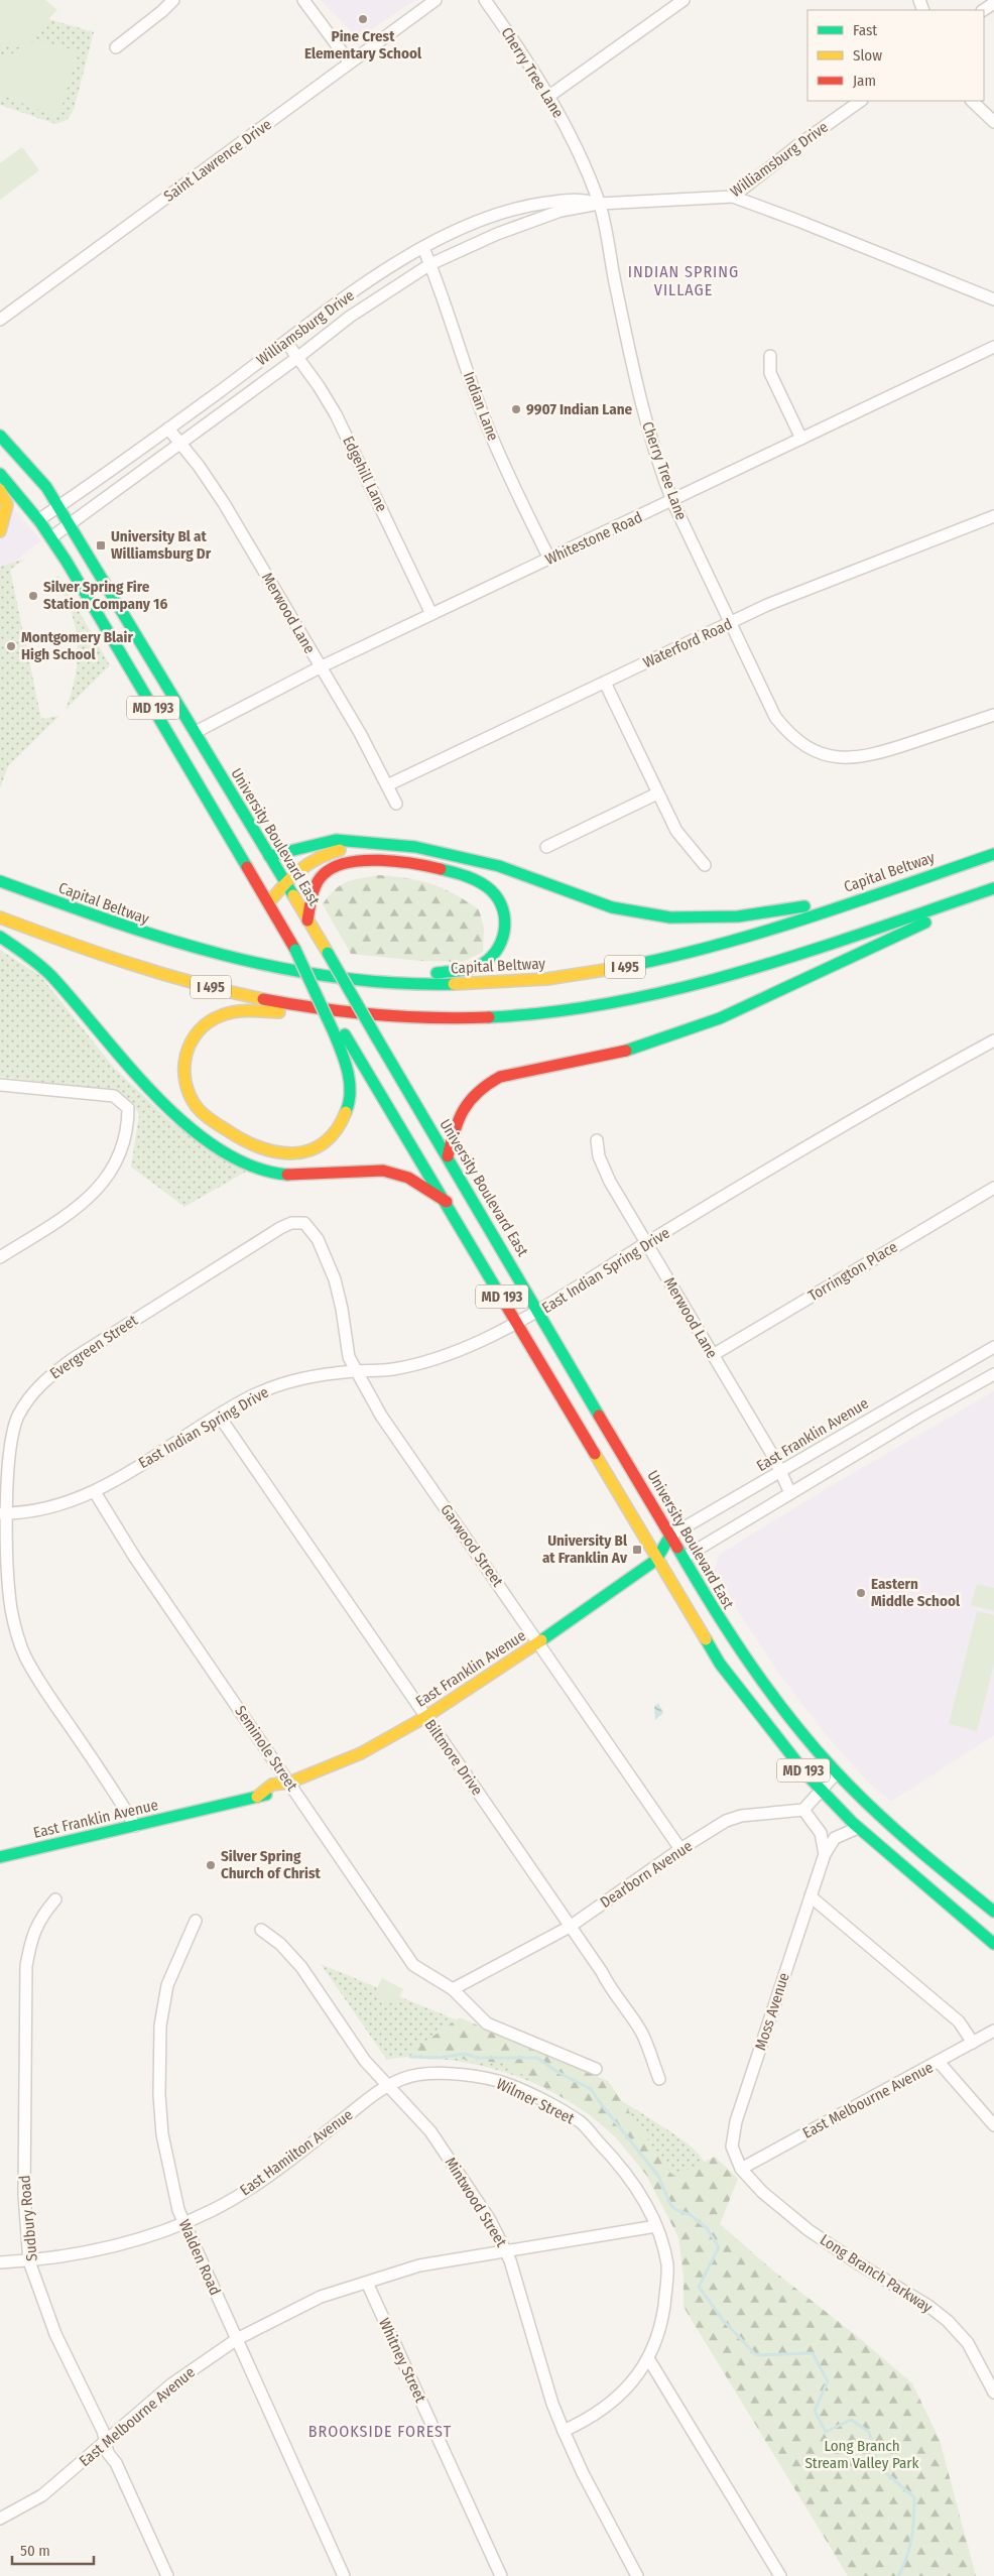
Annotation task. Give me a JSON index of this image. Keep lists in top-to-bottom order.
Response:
{
  "streets": {
    "main road": [
      "MD 193",
      "University Boulevard East",
      "Capital Beltway",
      "I 495",
      "East Franklin Avenue"
    ],
    "street": [
      "Cherry Tree Lane",
      "Williamsburg Drive",
      "Saint Lawrence Drive",
      "Indian Lane",
      "Edgehill Lane",
      "Whitestone Road",
      "Merwood Lane",
      "Waterford Road",
      "East Indian Spring Drive",
      "Torrington Place",
      "Evergreen Street",
      "Garwood Street",
      "Seminole Street",
      "Biltmore Drive",
      "Dearborn Avenue",
      "Moss Avenue",
      "East Melbourne Avenue",
      "Wilmer Street",
      "East Hamilton Avenue",
      "Mintwood Street",
      "Sudbury Road",
      "Walden Road",
      "Long Branch Parkway",
      "Whitney Street"
    ]
  },
  "crossings": [
    ["Cherry Tree Lane", "Williamsburg Drive"],
    ["Cherry Tree Lane", "Whitestone Road"],
    ["Cherry Tree Lane", "Waterford Road"],
    ["Williamsburg Drive", "Indian Lane"],
    ["Williamsburg Drive", "Edgehill Lane"],
    ["Williamsburg Drive", "Merwood Lane"],
    ["Williamsburg Drive", "MD 193"],
    ["Williamsburg Drive", "University Boulevard East"],
    ["Indian Lane", "Whitestone Road"],
    ["Edgehill Lane", "Whitestone Road"],
    ["Whitestone Road", "Merwood Lane"],
    ["Whitestone Road", "University Boulevard East"],
    ["Merwood Lane", "Waterford Road"],
    ["Merwood Lane", "East Indian Spring Drive"],
    ["Merwood Lane", "Torrington Place"],
    ["Merwood Lane", "East Franklin Avenue"],
    ["MD 193", "East Indian Spring Drive"],
    ["MD 193", "East Franklin Avenue"],
    ["MD 193", "Moss Avenue"],
    ["University Boulevard East", "East Indian Spring Drive"],
    ["University Boulevard East", "East Franklin Avenue"],
    ["East Indian Spring Drive", "Evergreen Street"],
    ["East Indian Spring Drive", "Garwood Street"],
    ["East Indian Spring Drive", "Seminole Street"],
    ["East Indian Spring Drive", "Biltmore Drive"],
    ["Evergreen Street", "East Franklin Avenue"],
    ["Evergreen Street", "Garwood Street"],
    ["East Franklin Avenue", "Garwood Street"],
    ["East Franklin Avenue", "Seminole Street"],
    ["East Franklin Avenue", "Biltmore Drive"],
    ["Garwood Street", "Dearborn Avenue"],
    ["Seminole Street", "Dearborn Avenue"],
    ["Biltmore Drive", "Dearborn Avenue"],
    ["Moss Avenue", "East Melbourne Avenue"],
    ["Moss Avenue", "Long Branch Parkway"],
    ["East Melbourne Avenue", "Wilmer Street"],
    ["East Melbourne Avenue", "Mintwood Street"],
    ["East Melbourne Avenue", "Sudbury Road"],
    ["East Melbourne Avenue", "Walden Road"],
    ["East Melbourne Avenue", "Long Branch Parkway"],
    ["East Melbourne Avenue", "Whitney Street"],
    ["Wilmer Street", "East Hamilton Avenue"],
    ["Wilmer Street", "Mintwood Street"],
    ["East Hamilton Avenue", "Mintwood Street"],
    ["East Hamilton Avenue", "Sudbury Road"],
    ["East Hamilton Avenue", "Walden Road"]
  ],
  "districts": ["INDIAN SPRING VILLAGE", "BROOKSIDE FOREST"],
  "parks": ["Long Branch Stream Valley Park"],
  "places": {
    "other": [
      "Pine Crest Elementary School",
      "9907 Indian Lane",
      "Silver Spring Fire Station Company 16",
      "Montgomery Blair High School",
      "Eastern Middle School",
      "Silver Spring Church of Christ"
    ],
    "transit": ["University Bl at Williamsburg Dr", "University Bl at Franklin Av"]
  },
  "legend": ["Fast", "Slow", "Jam"],
  "scale_bar": "50 m"
}
